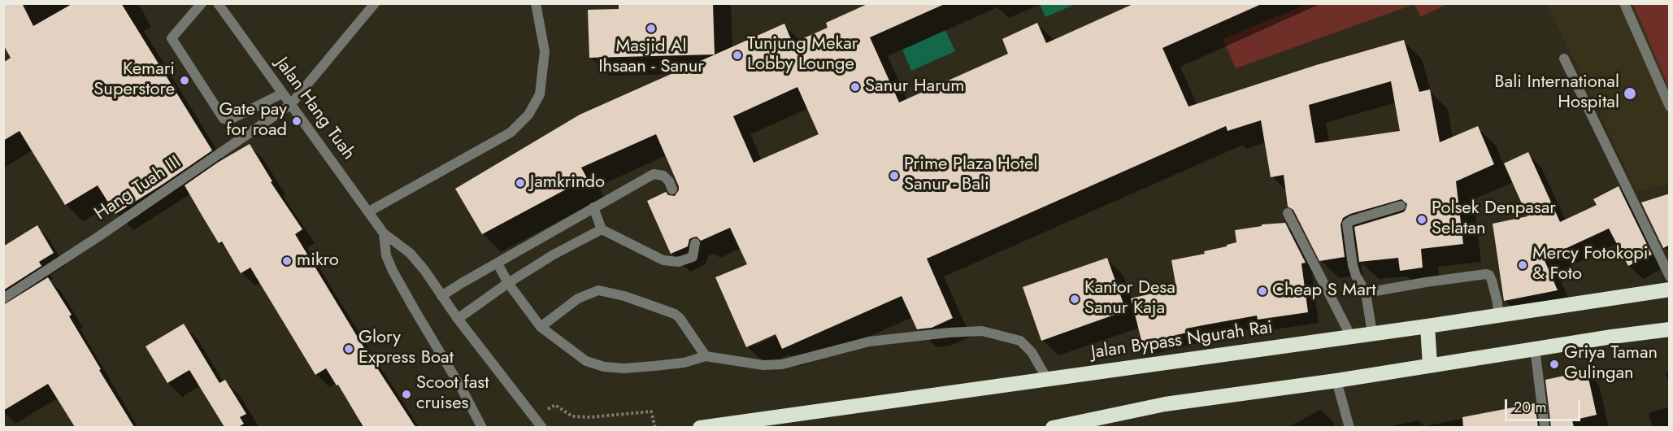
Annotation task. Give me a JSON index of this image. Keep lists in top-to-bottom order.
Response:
{
  "streets": {
    "highway": ["Jalan Bypass Ngurah Rai"],
    "street": ["Jalan Hang Tuah", "Hang Tuah III"]
  },
  "crossings": [
    ["Jalan Hang Tuah", "Hang Tuah III"]
  ],
  "places": [
    "Masjid Al Ihsaan - Sanur",
    "Tunjung Mekar Lobby Lounge",
    "Kemari Superstore",
    "Sanur Harum",
    "Bali International Hospital",
    "Gate pay for road",
    "Prime Plaza Hotel Sanur - Bali",
    "Jamkrindo",
    "Polsek Denpasar Selatan",
    "mikro",
    "Mercy Fotokopi & Foto",
    "Cheap S Mart",
    "Kantor Desa Sanur Kaja",
    "Glory Express Boat",
    "Griya Taman Gulingan",
    "Scoot fast cruises"
  ],
  "scale_bar": "20 m"
}
